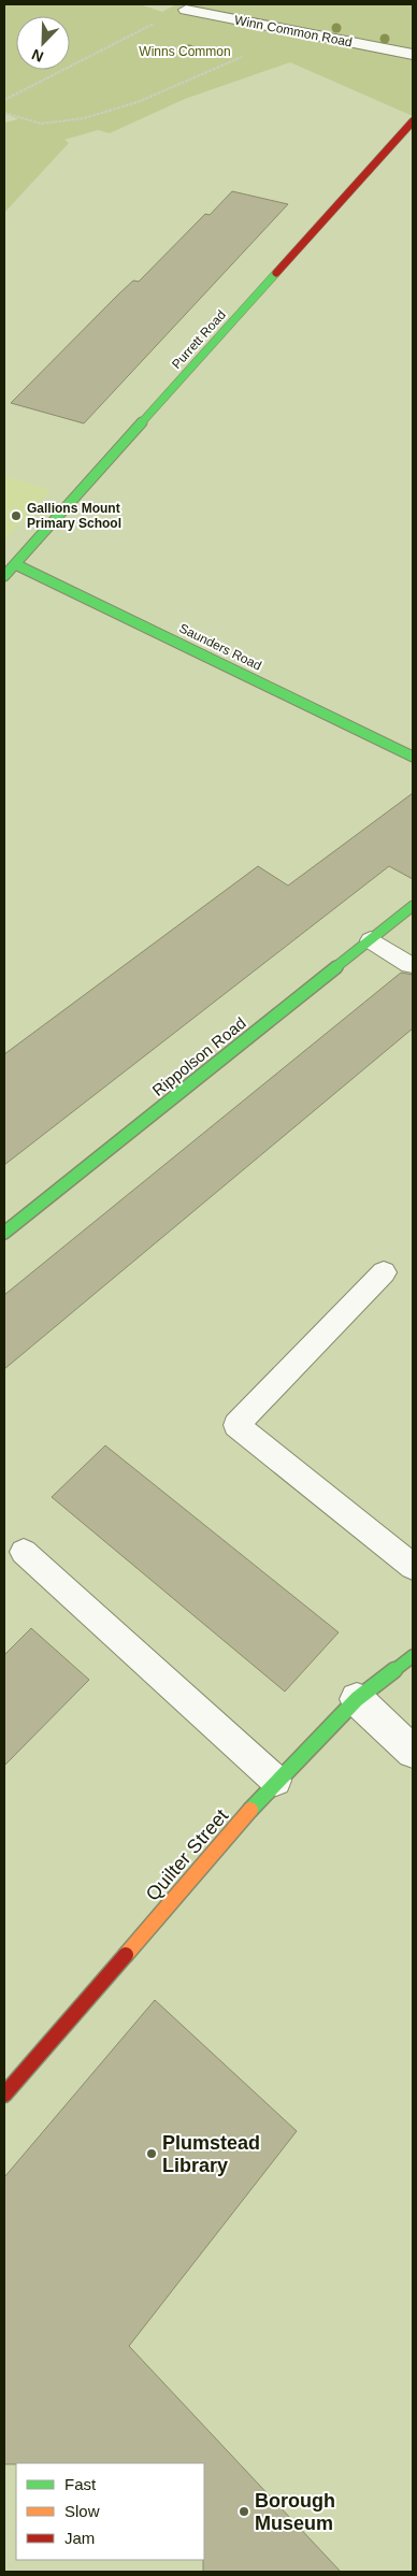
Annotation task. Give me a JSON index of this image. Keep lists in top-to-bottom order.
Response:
{
  "streets": {
    "street": [
      "Winn Common Road",
      "Purrett Road",
      "Saunders Road",
      "Rippolson Road",
      "Quilter Street"
    ]
  },
  "crossings": [
    ["Purrett Road", "Saunders Road"]
  ],
  "parks": ["Winns Common"],
  "places": ["Gallions Mount Primary School", "Plumstead Library", "Borough Museum"],
  "legend": ["Fast", "Slow", "Jam"],
  "north": "bottom left"
}
